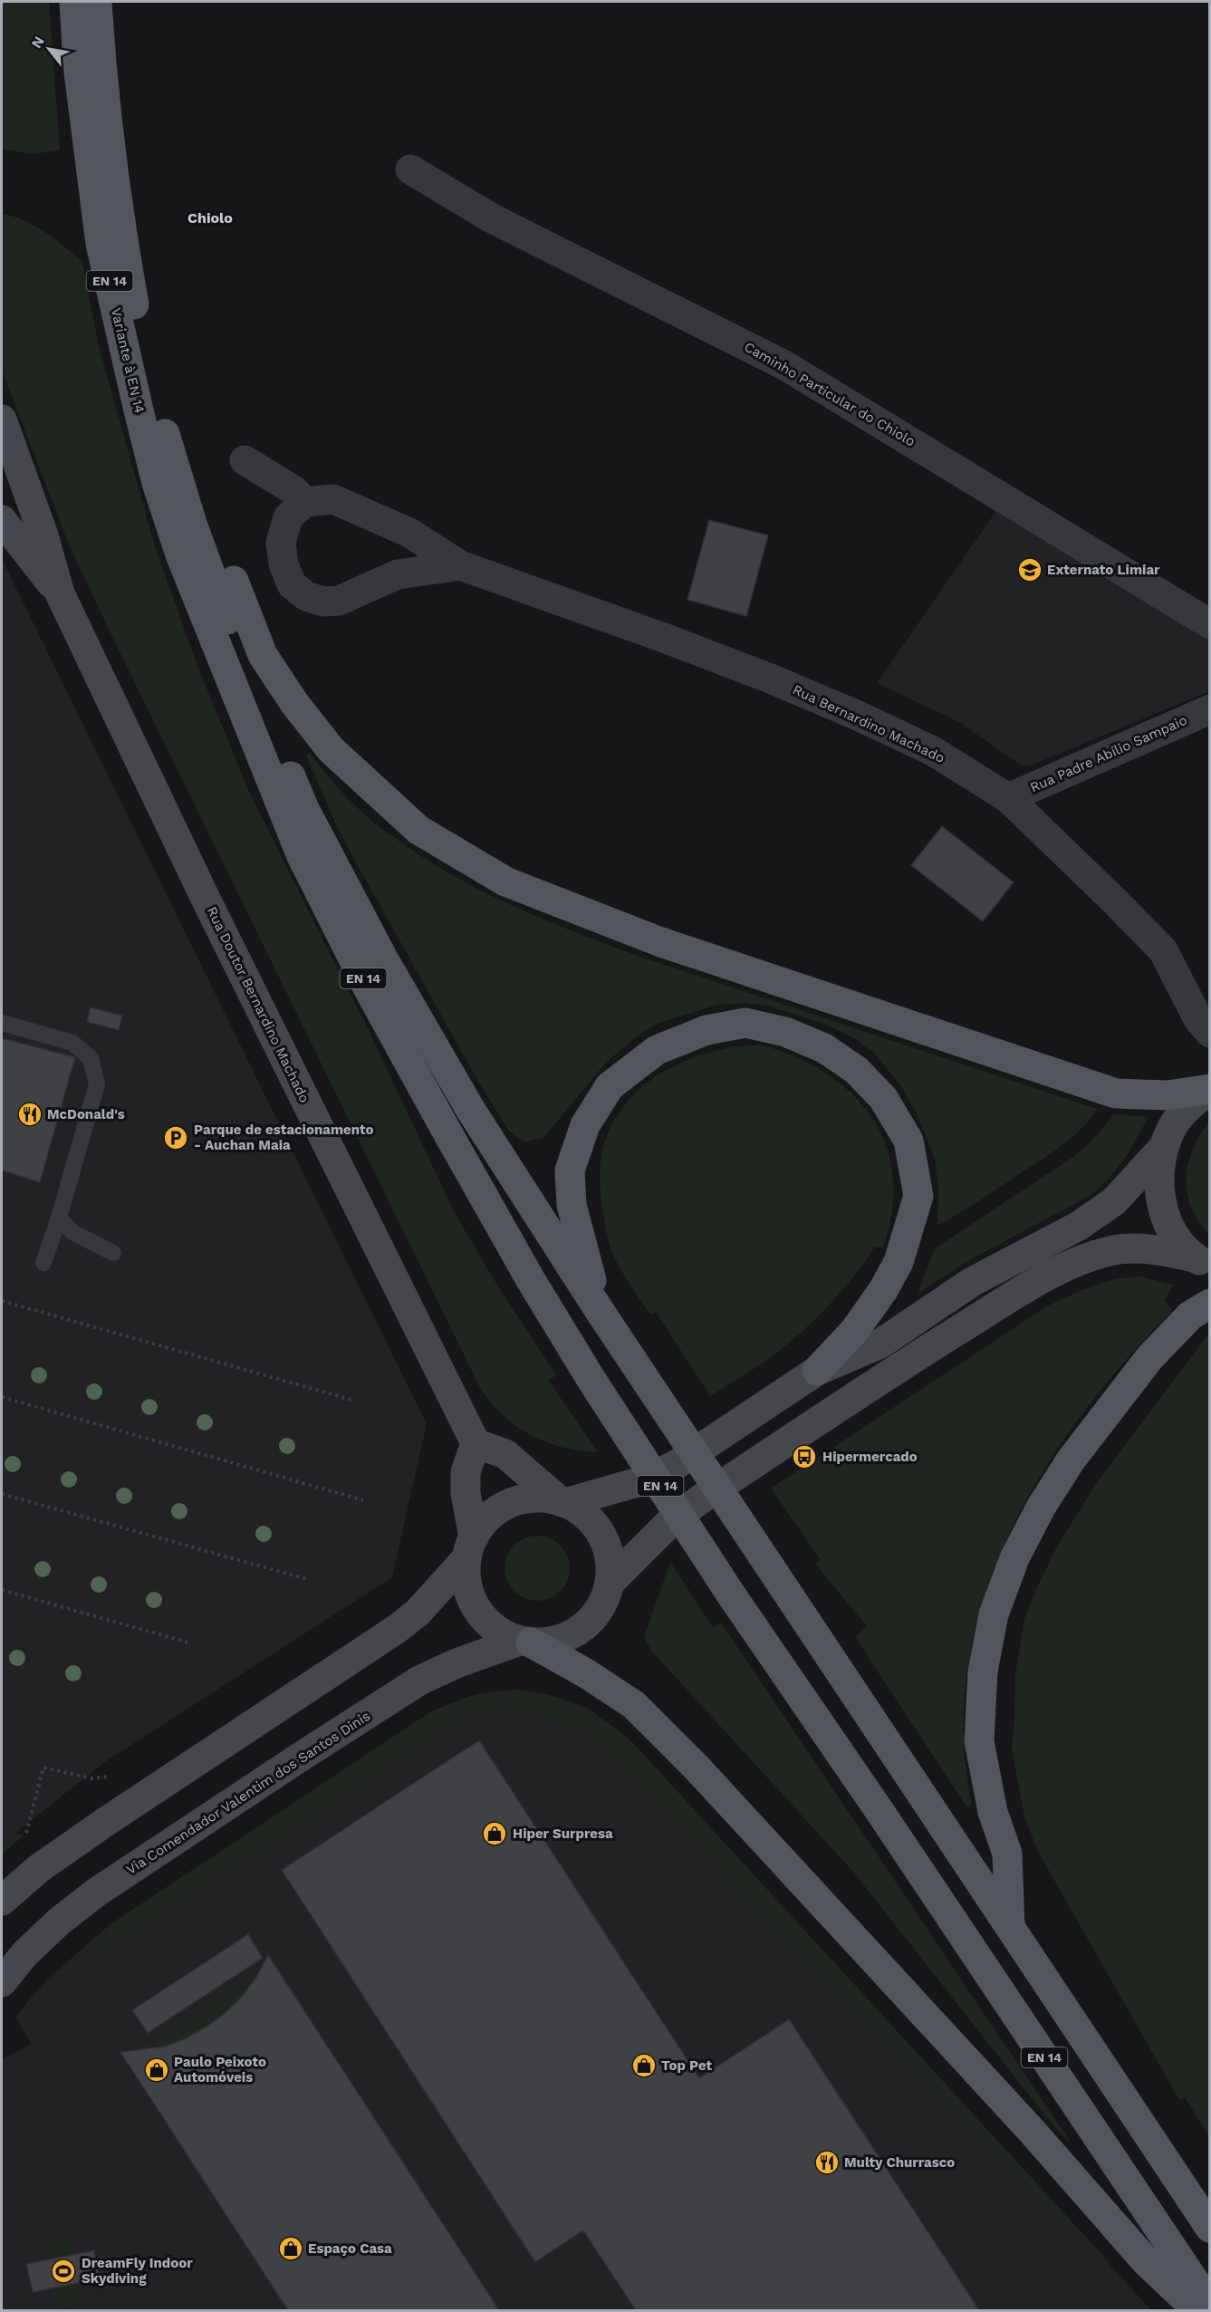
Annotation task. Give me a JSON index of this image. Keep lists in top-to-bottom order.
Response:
{
  "streets": {
    "main road": [
      "EN 14",
      "Variante à EN 14",
      "Rua Doutor Bernardino Machado",
      "Via Comendador Valentim dos Santos Dinis"
    ],
    "street": ["Caminho Particular do Chiolo", "Rua Bernardino Machado", "Rua Padre Abílio Sampaio"]
  },
  "crossings": [
    ["EN 14", "Variante à EN 14"],
    ["Rua Bernardino Machado", "Rua Padre Abílio Sampaio"]
  ],
  "districts": ["Chiolo"],
  "places": {
    "school or university": ["Externato Limiar"],
    "restaurant": ["McDonald's", "Multy Churrasco"],
    "parking": ["Parque de estacionamento - Auchan Maia"],
    "bus stop": ["Hipermercado"],
    "shop": [
      "Hiper Surpresa",
      "Top Pet",
      "Paulo Peixoto Automóveis",
      "Espaço Casa"
    ],
    "sports": ["DreamFly Indoor Skydiving"]
  },
  "north": "top left"
}
